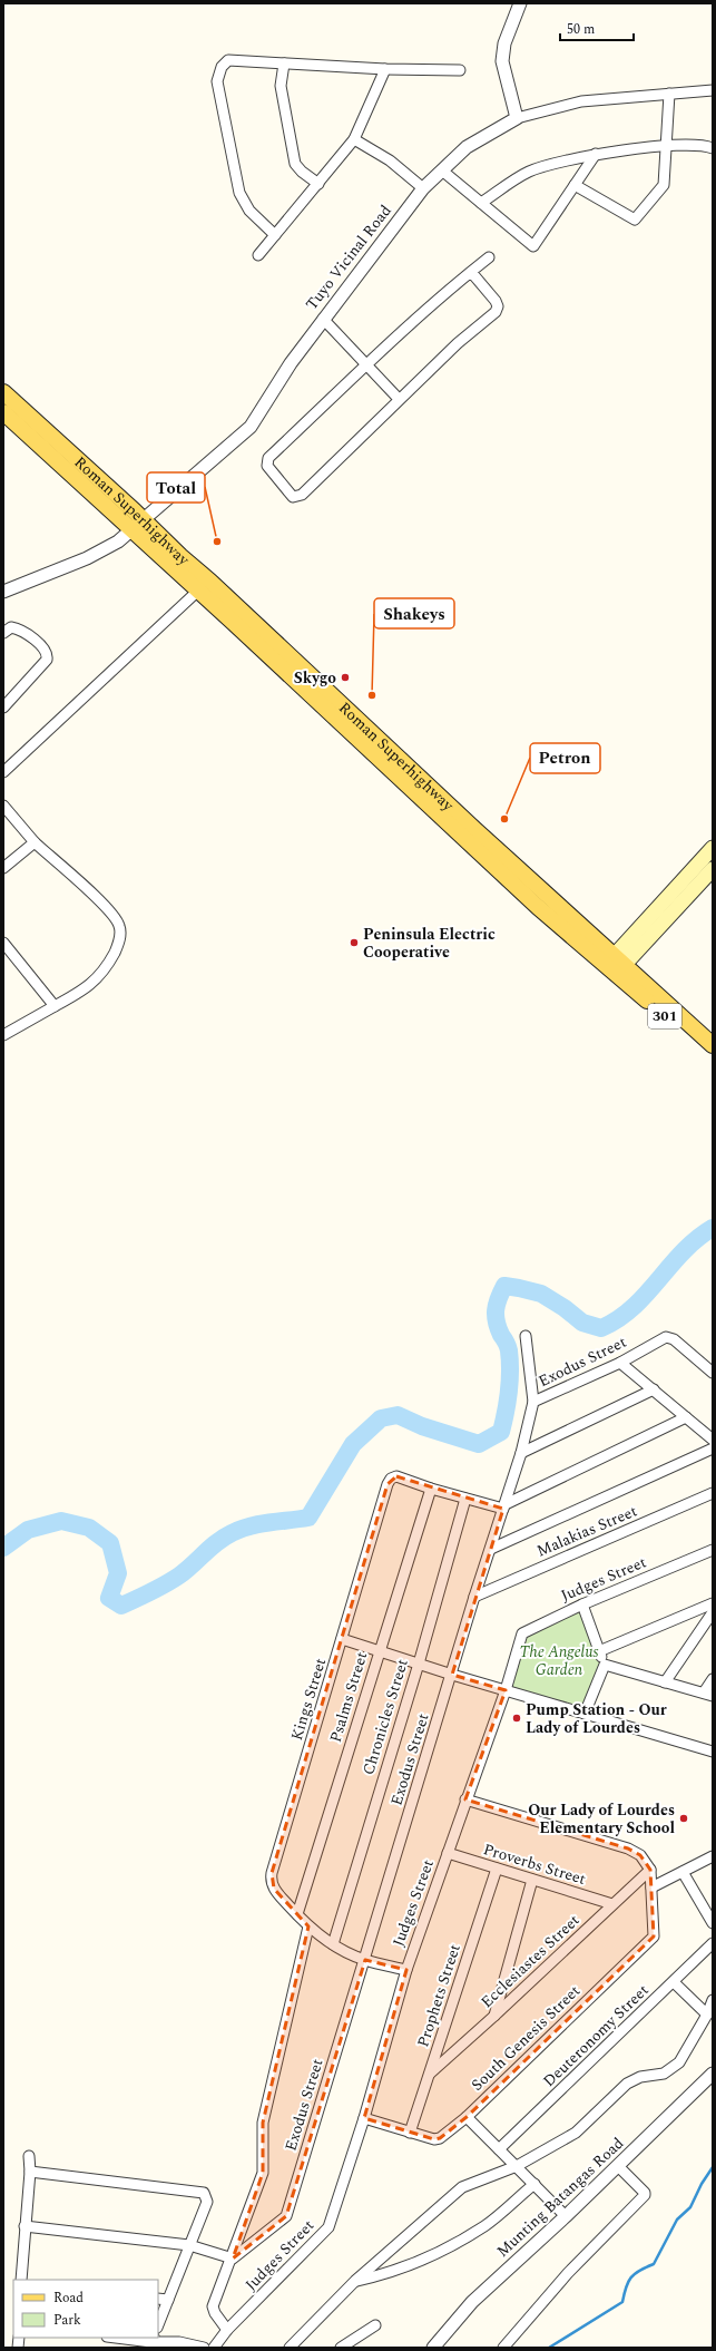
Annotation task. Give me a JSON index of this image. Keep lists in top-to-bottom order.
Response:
{
  "streets": {
    "main road": ["Roman Superhighway", "301"],
    "street": [
      "Tuyo Vicinal Road",
      "Exodus Street",
      "Malakias Street",
      "Judges Street",
      "Psalms Street",
      "Kings Street",
      "Chronicles Street",
      "Proverbs Street",
      "Ecclesiastes Street",
      "Prophets Street",
      "Deuteronomy Street",
      "South Genesis Street",
      "Munting Batangas Road"
    ]
  },
  "crossings": [
    ["Tuyo Vicinal Road", "Roman Superhighway"],
    ["Exodus Street", "Malakias Street"],
    ["Exodus Street", "Kings Street"],
    ["Judges Street", "Kings Street"],
    ["Judges Street", "Proverbs Street"],
    ["Judges Street", "South Genesis Street"],
    ["Psalms Street", "Kings Street"],
    ["Kings Street", "Chronicles Street"],
    ["Proverbs Street", "Ecclesiastes Street"],
    ["Proverbs Street", "Prophets Street"],
    ["Ecclesiastes Street", "Prophets Street"],
    ["Ecclesiastes Street", "South Genesis Street"],
    ["Prophets Street", "South Genesis Street"]
  ],
  "parks": ["The Angelus Garden"],
  "places": [
    "Total",
    "Skygo",
    "Shakeys",
    "Petron",
    "Peninsula Electric Cooperative",
    "Pump Station - Our Lady of Lourdes",
    "Our Lady of Lourdes Elementary School"
  ],
  "legend": ["Road", "Park"],
  "scale_bar": "50 m"
}
